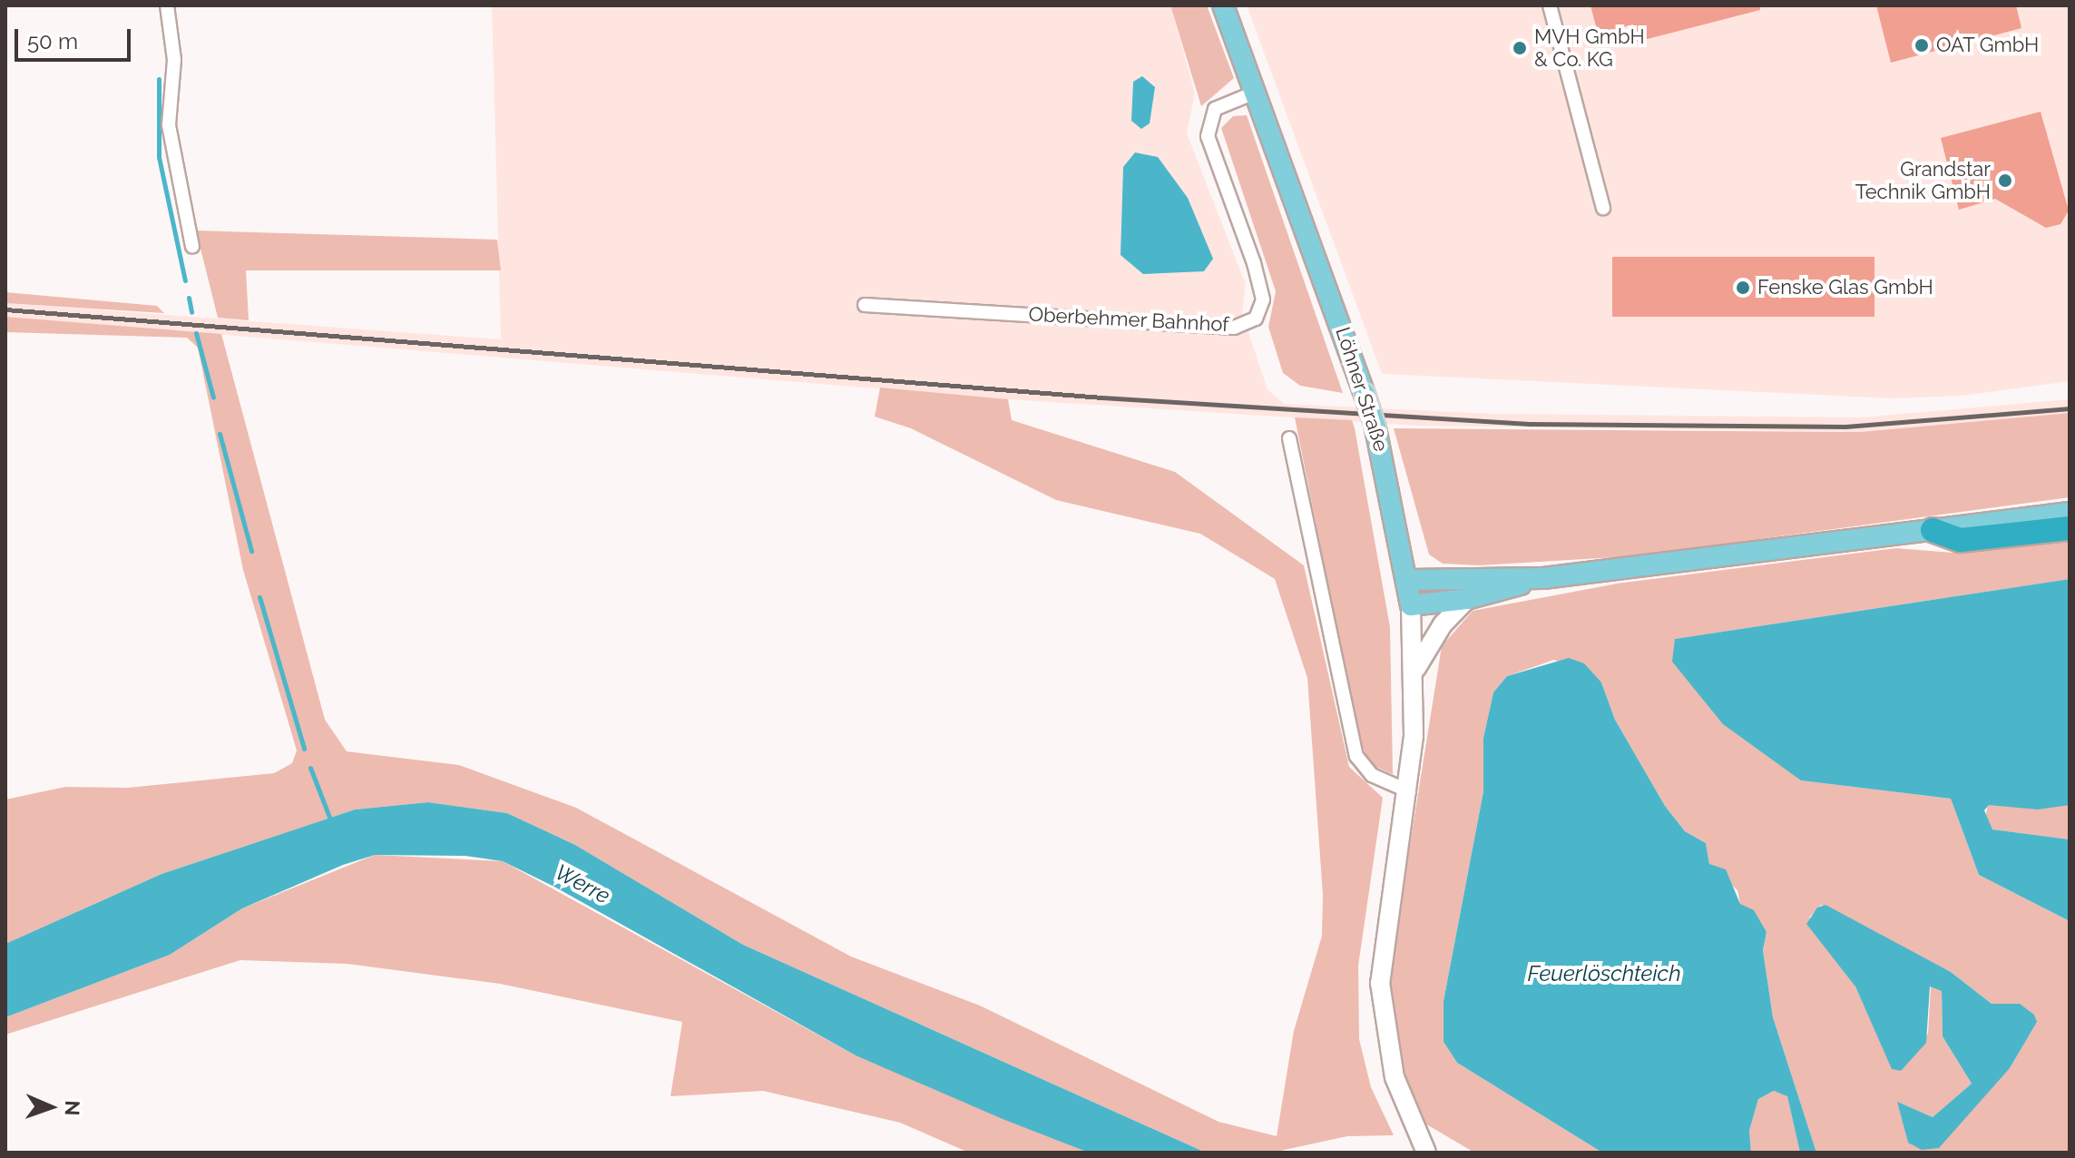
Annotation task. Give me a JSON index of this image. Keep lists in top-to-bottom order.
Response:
{
  "streets": {
    "main road": ["Löhner Straße"],
    "street": ["Oberbehmer Bahnhof"]
  },
  "crossings": [
    ["Oberbehmer Bahnhof", "Löhner Straße"]
  ],
  "water": ["Werre", "Feuerlöschteich"],
  "places": [
    "OAT GmbH",
    "MVH GmbH & Co. KG",
    "Grandstar Technik GmbH",
    "Fenske Glas GmbH"
  ],
  "scale_bar": "50 m",
  "north": "right"
}
